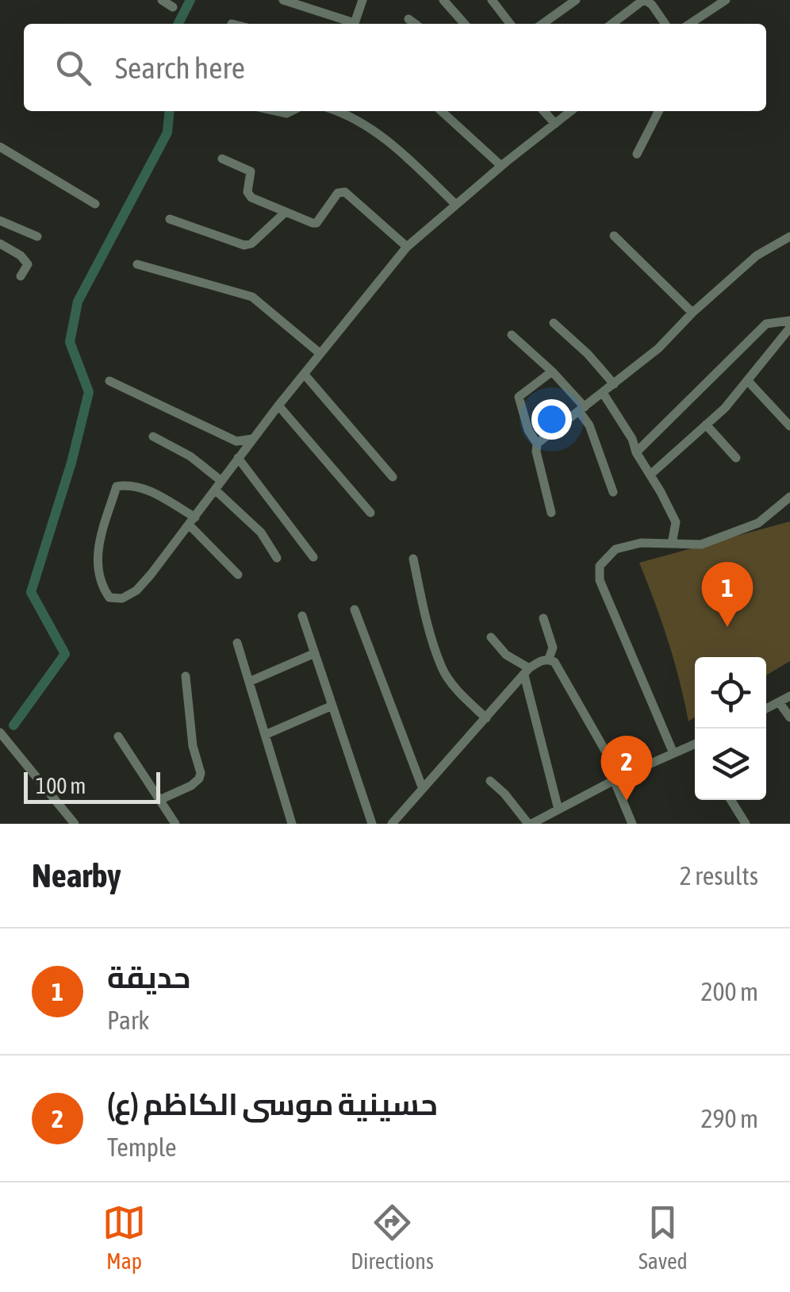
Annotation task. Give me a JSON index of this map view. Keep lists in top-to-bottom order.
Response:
{
  "scale_bar": "100 m",
  "page": {
    "search": "Search here",
    "pins": ["1", "2"],
    "scale": "100 m",
    "heading": ["Nearby", "2 results"],
    "list": [
      {
        "mark": "1",
        "name": "حديقة",
        "note": "Park",
        "value": "200 m"
      },
      {
        "mark": "2",
        "name": "حسينية موسى الكاظم (ع)",
        "note": "Temple",
        "value": "290 m"
      }
    ],
    "nav": ["Map", "Directions", "Saved"]
  }
}
